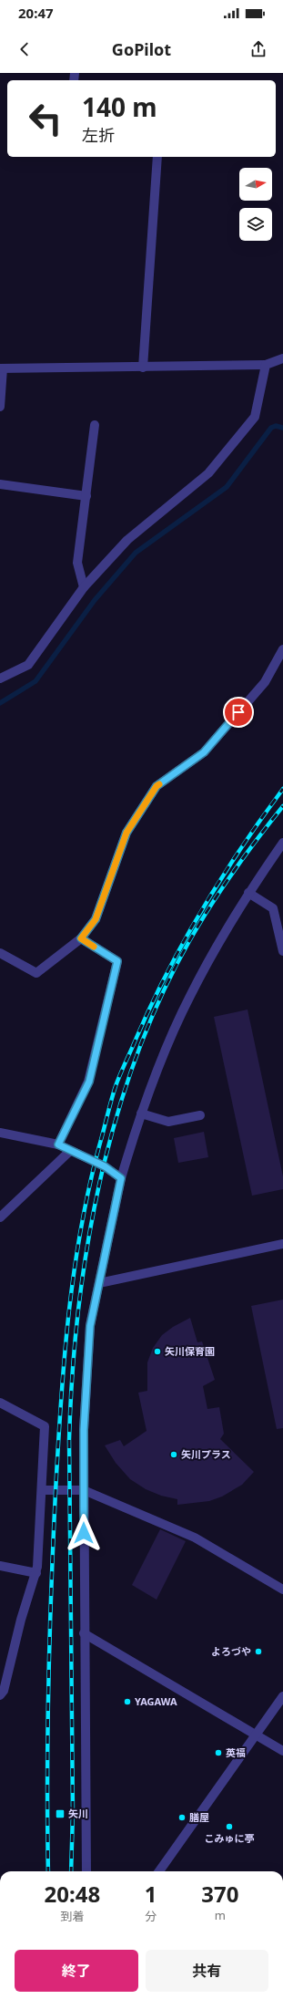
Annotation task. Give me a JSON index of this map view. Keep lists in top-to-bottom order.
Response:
{
  "places": {
    "other": [
      "矢川保育園",
      "矢川プラス",
      "よろづや",
      "YAGAWA",
      "英福",
      "膳屋",
      "こみゅに亭"
    ],
    "transit": ["矢川"]
  },
  "north": "right",
  "page": {
    "status": "20:47",
    "header": "GoPilot",
    "turn": ["140 m", "左折"],
    "eta": [
      "20:48",
      "到着",
      "1",
      "分",
      "370",
      "m"
    ],
    "buttons": ["終了", "共有"]
  }
}
